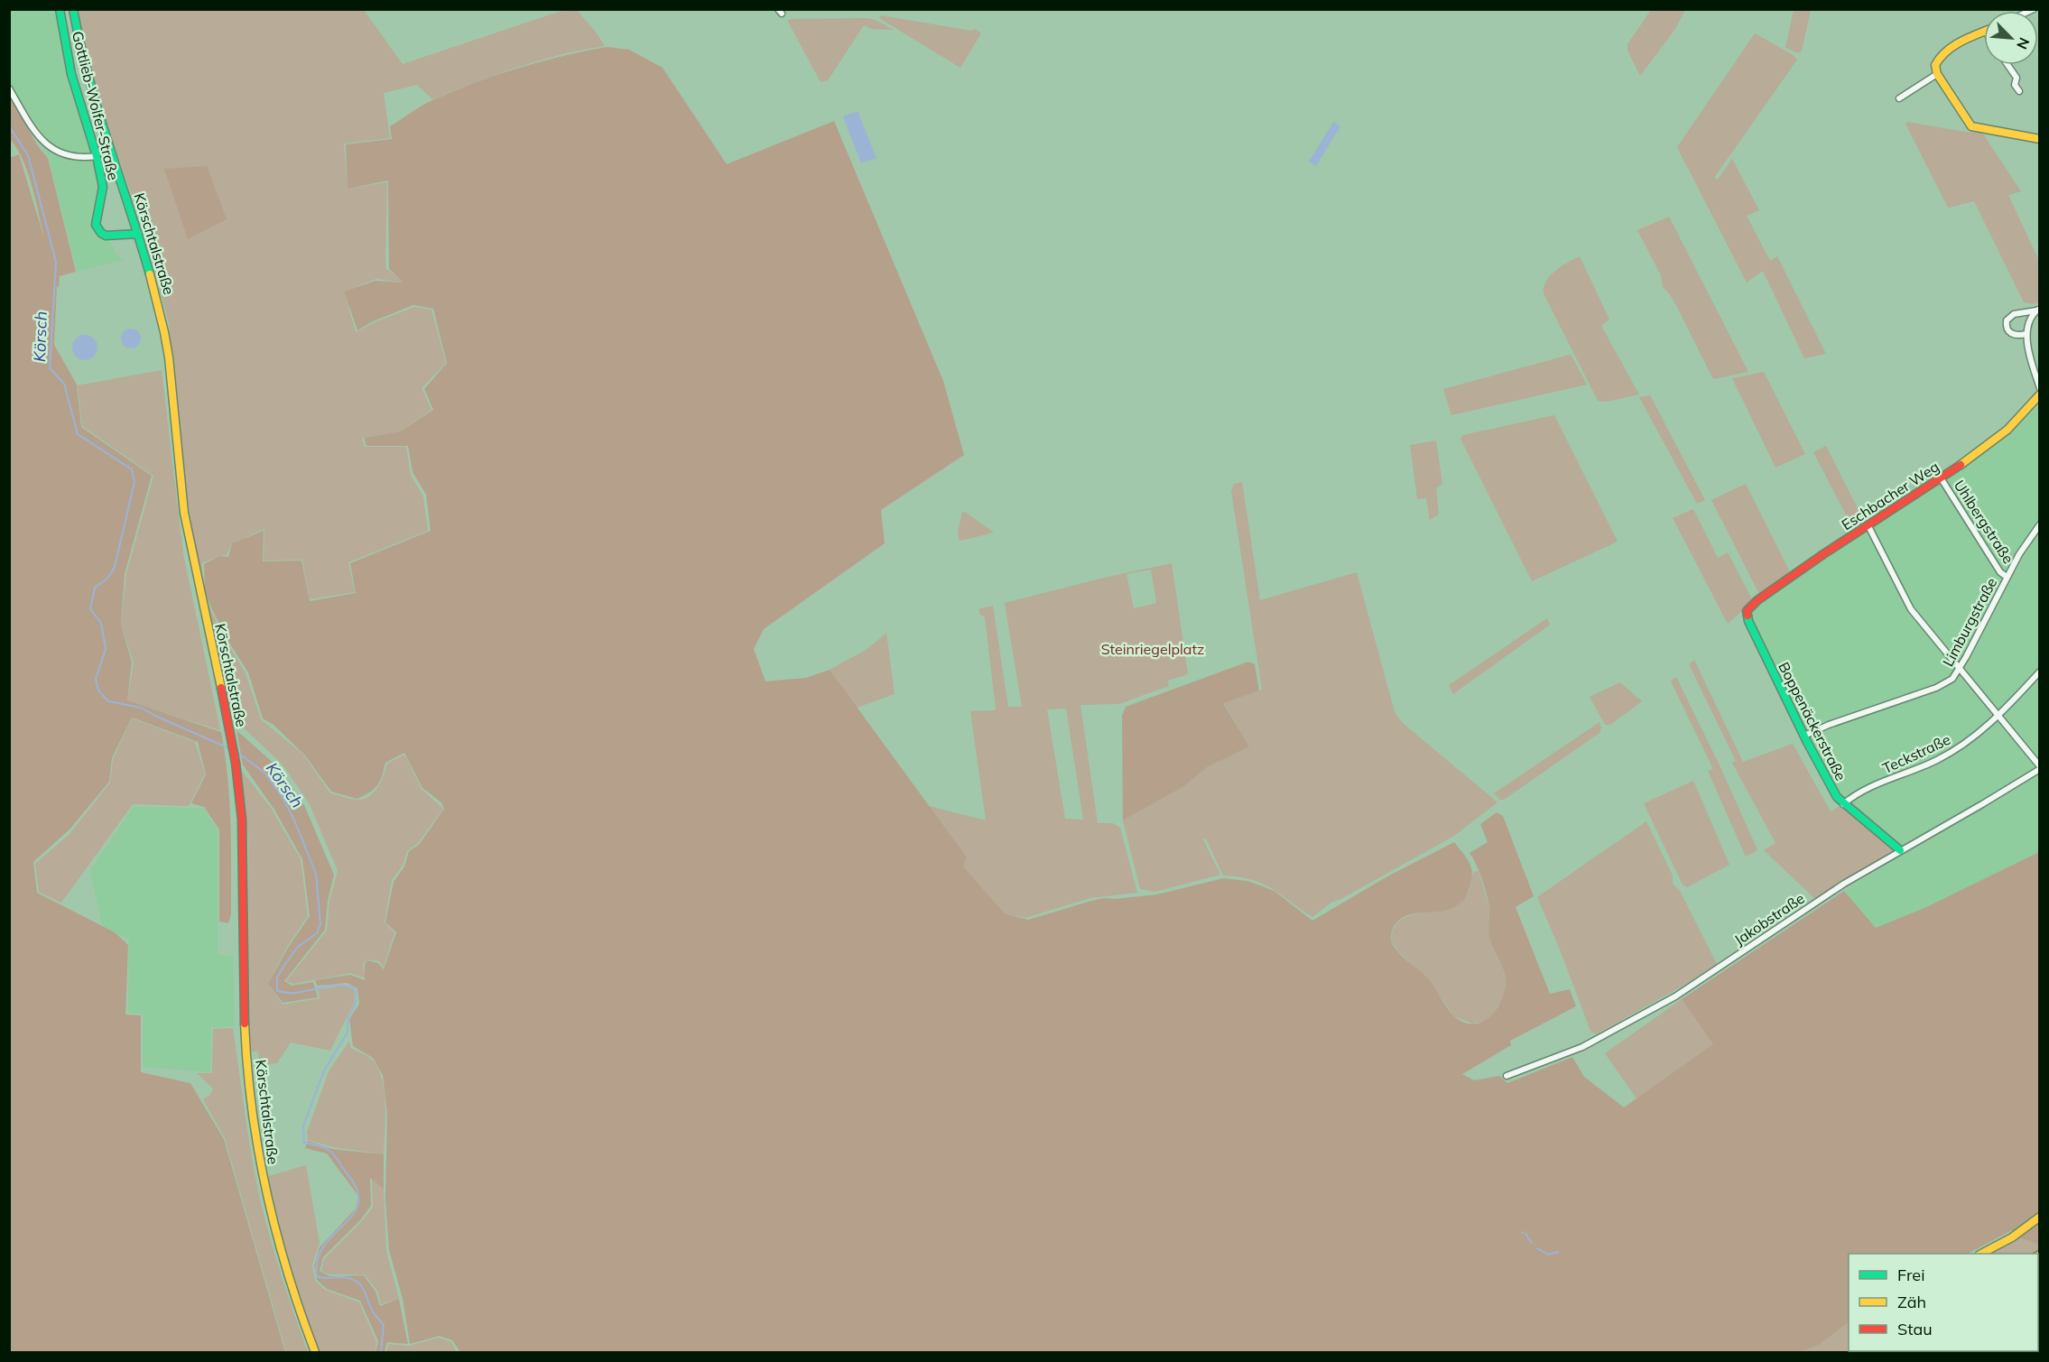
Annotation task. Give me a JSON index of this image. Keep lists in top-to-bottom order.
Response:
{
  "streets": {
    "main road": [
      "Gottlieb-Wolfer-Straße",
      "Körschtalstraße",
      "Eschbacher Weg",
      "Boppenäckerstraße"
    ],
    "street": [
      "Uhlbergstraße",
      "Limburgstraße",
      "Teckstraße",
      "Jakobstraße"
    ]
  },
  "crossings": [
    ["Gottlieb-Wolfer-Straße", "Körschtalstraße"],
    ["Eschbacher Weg", "Uhlbergstraße"],
    ["Eschbacher Weg", "Boppenäckerstraße"],
    ["Uhlbergstraße", "Limburgstraße"],
    ["Limburgstraße", "Boppenäckerstraße"],
    ["Boppenäckerstraße", "Teckstraße"],
    ["Boppenäckerstraße", "Jakobstraße"]
  ],
  "water": ["Körsch"],
  "parks": ["Steinriegelplatz"],
  "legend": ["Frei", "Zäh", "Stau"],
  "north": "bottom right"
}
